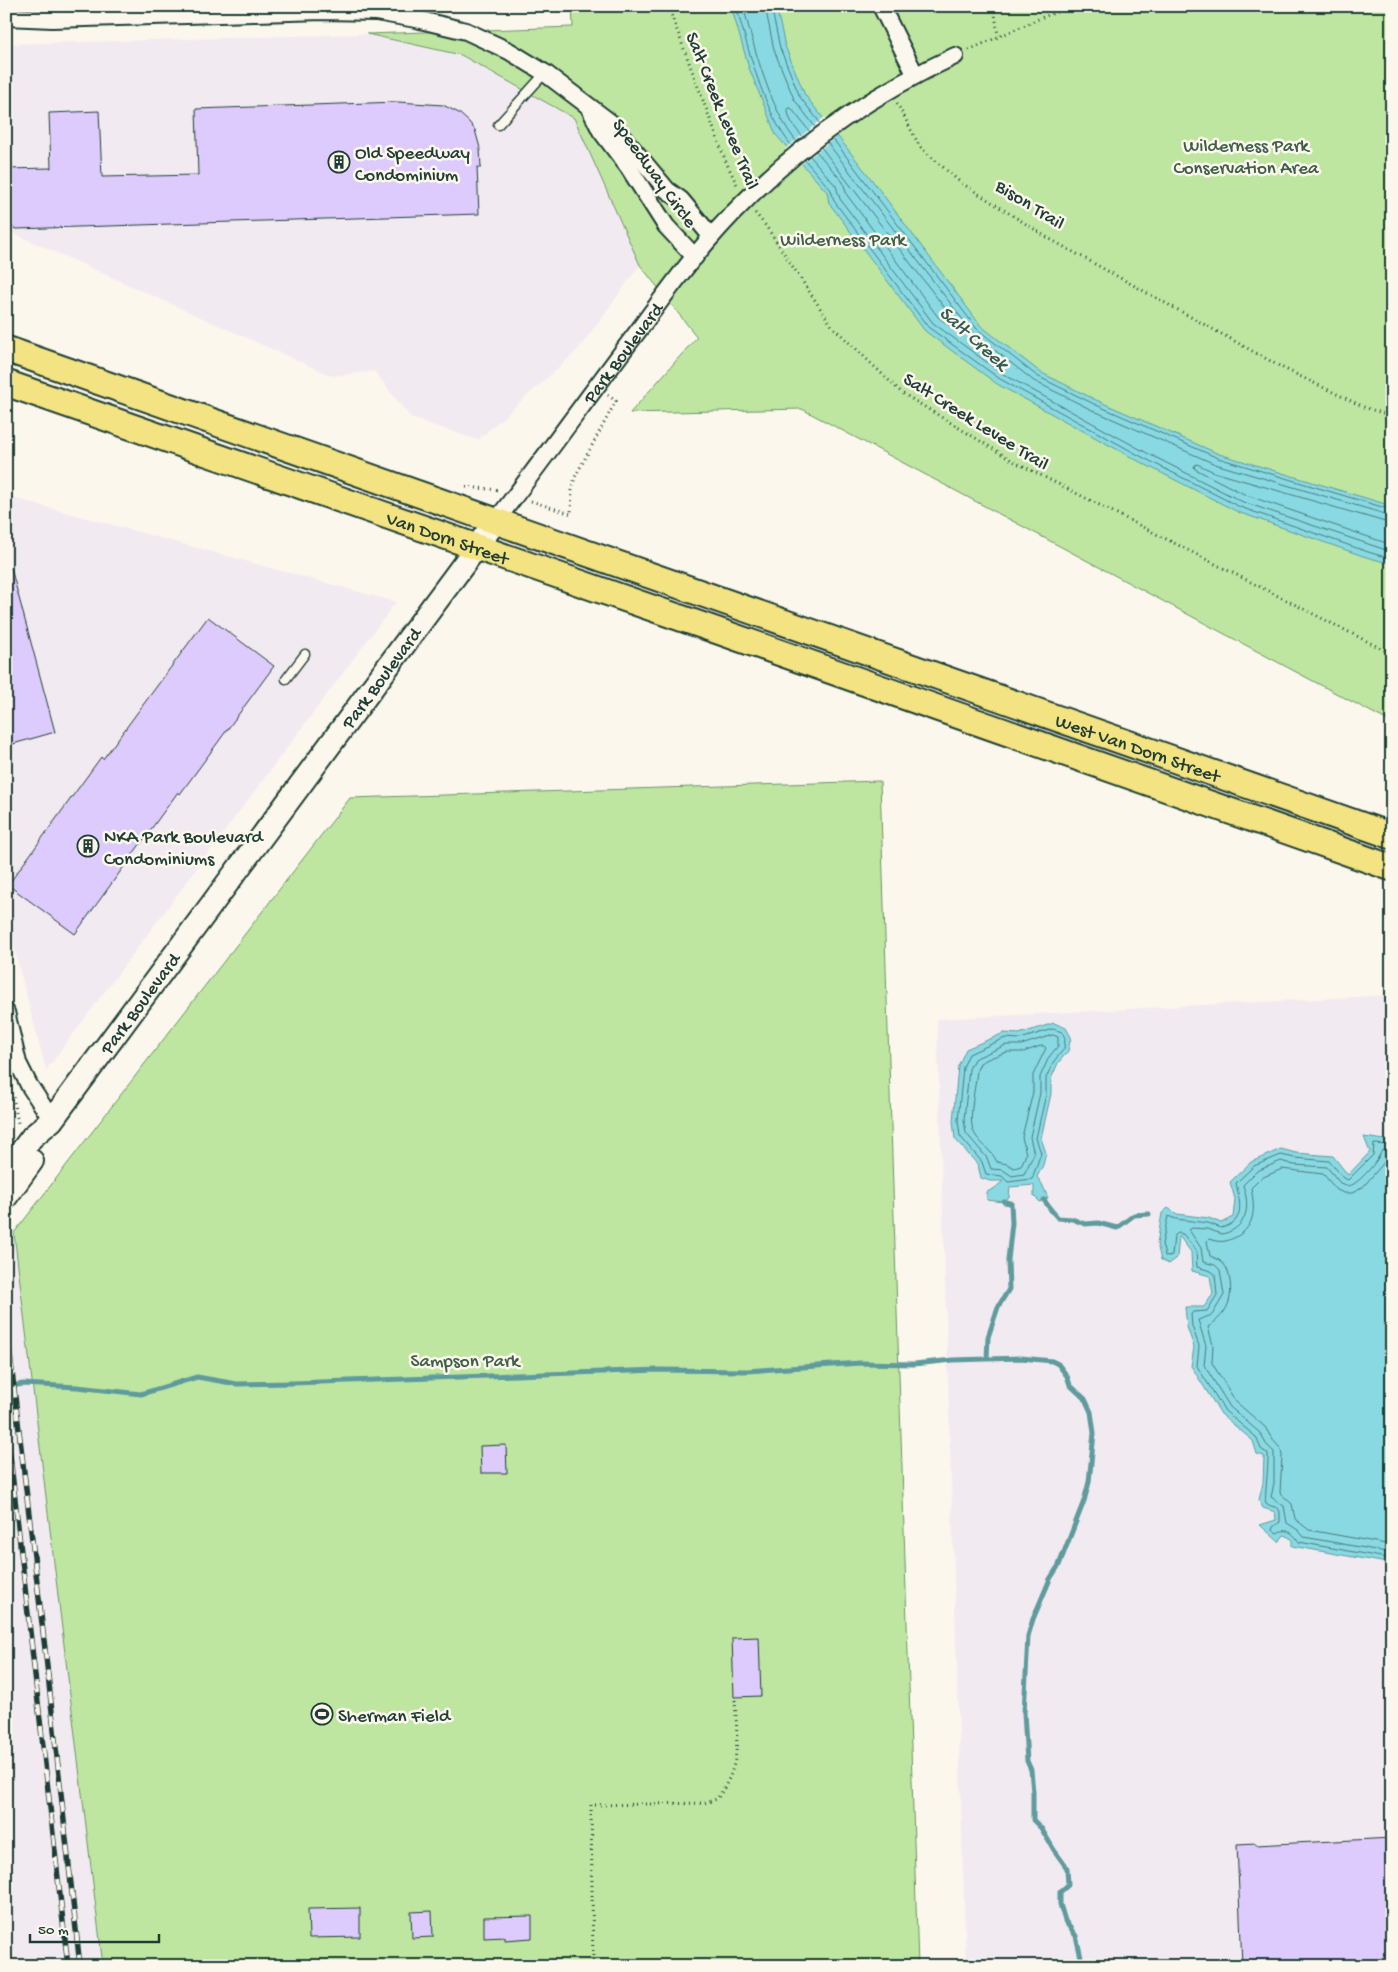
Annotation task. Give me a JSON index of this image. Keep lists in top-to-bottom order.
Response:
{
  "streets": {
    "main road": ["Park Boulevard", "Van Dorn Street", "West Van Dorn Street"],
    "street": ["Speedway Circle"],
    "path": ["Salt Creek Levee Trail", "Bison Trail"]
  },
  "crossings": [
    ["Speedway Circle", "Park Boulevard"],
    ["Park Boulevard", "Van Dorn Street"],
    ["Van Dorn Street", "West Van Dorn Street"]
  ],
  "water": ["Salt Creek"],
  "parks": ["Wilderness Park Conservation Area", "Wilderness Park", "Sampson Park"],
  "places": {
    "building": ["Old Speedway Condominium", "NKA Park Boulevard Condominiums"],
    "sports": ["Sherman Field"]
  },
  "scale_bar": "50 m"
}
